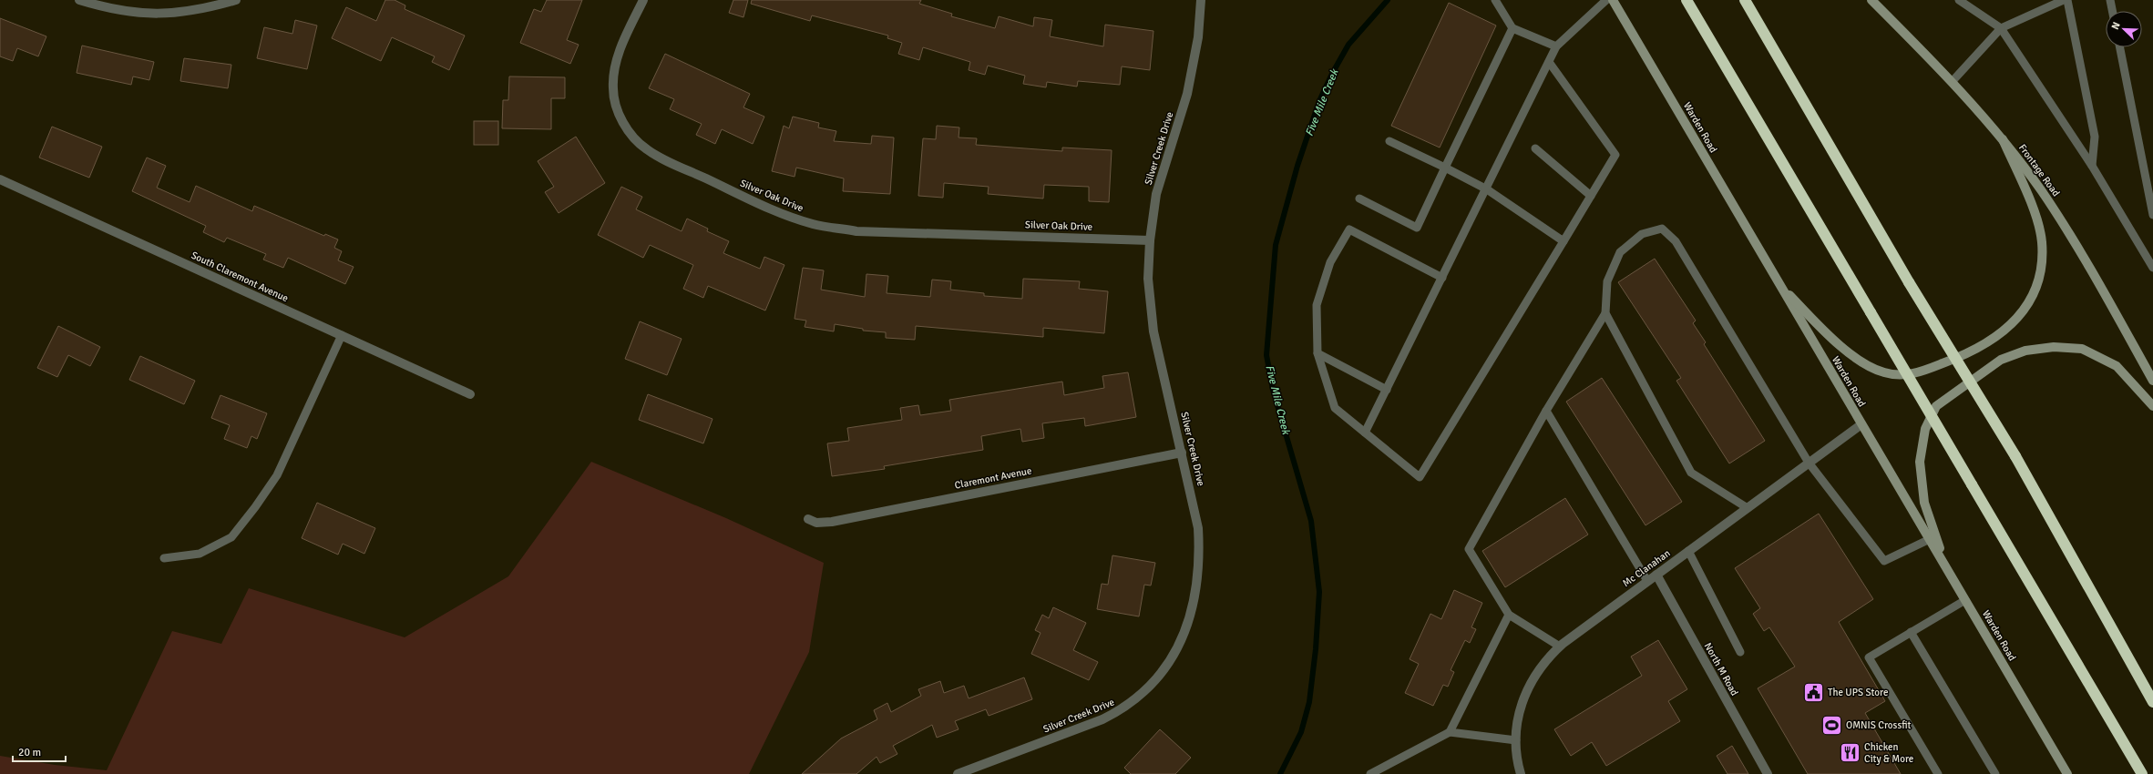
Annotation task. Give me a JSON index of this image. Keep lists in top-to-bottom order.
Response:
{
  "streets": {
    "main road": ["Warden Road", "Frontage Road"],
    "street": [
      "Silver Creek Drive",
      "Silver Oak Drive",
      "South Claremont Avenue",
      "Claremont Avenue",
      "Mc Clanahan",
      "North M Road"
    ]
  },
  "crossings": [
    ["Warden Road", "Mc Clanahan"],
    ["Silver Creek Drive", "Silver Oak Drive"],
    ["Silver Creek Drive", "Claremont Avenue"],
    ["Mc Clanahan", "North M Road"]
  ],
  "water": ["Five Mile Creek"],
  "places": {
    "public building": ["The UPS Store"],
    "sports": ["OMNIS Crossfit"],
    "restaurant": ["Chicken City & More"]
  },
  "scale_bar": "20 m",
  "north": "top left"
}
